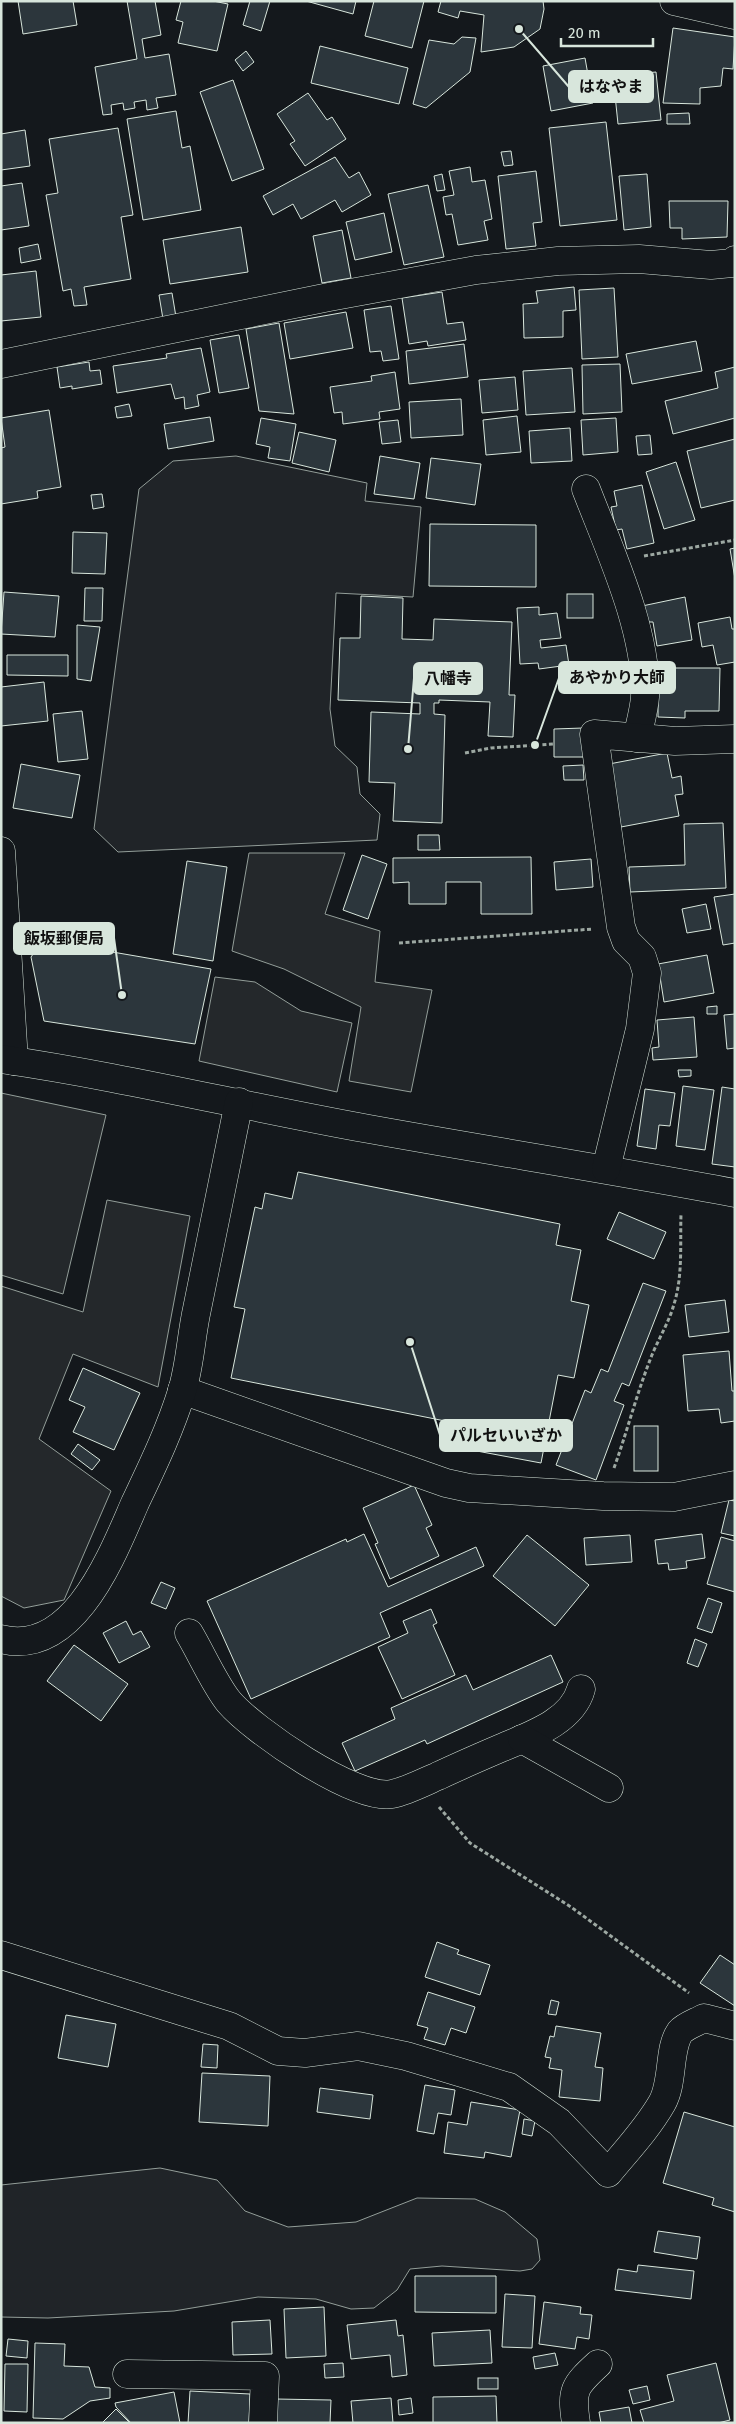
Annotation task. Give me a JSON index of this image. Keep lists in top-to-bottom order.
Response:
{
  "places": [
    "はなやま",
    "あやかり大師",
    "八幡寺",
    "飯坂郵便局",
    "パルセいいざか"
  ],
  "scale_bar": "20 m"
}
